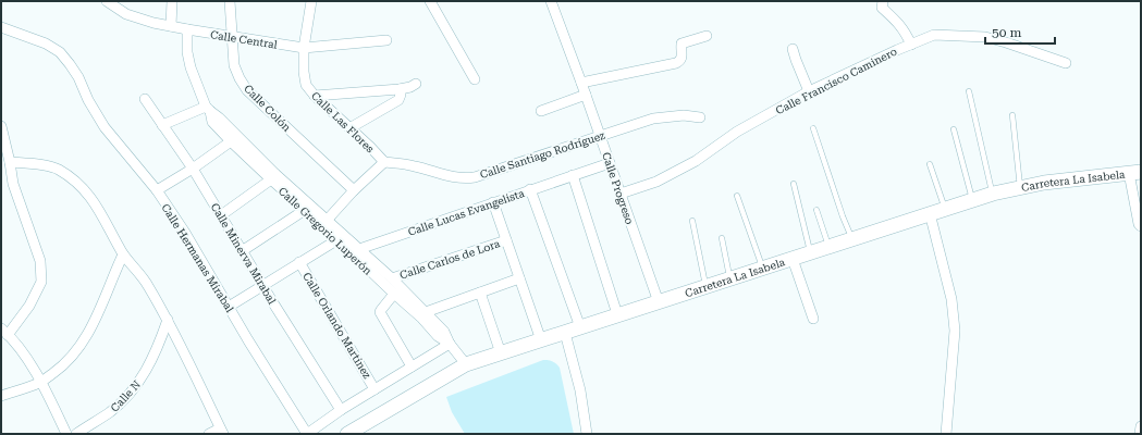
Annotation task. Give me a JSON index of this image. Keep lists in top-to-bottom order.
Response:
{
  "streets": {
    "main road": ["Carretera La Isabela"],
    "street": [
      "Calle Central",
      "Calle Francisco Caminero",
      "Calle Colón",
      "Calle Las Flores",
      "Calle Santiago Rodríguez",
      "Calle Progreso",
      "Calle Lucas Evangelista",
      "Calle Gregorio Luperón",
      "Calle Minerva Mirabal",
      "Calle Hermanas Mirabal",
      "Calle Carlos de Lora",
      "Calle Orlando Martínez",
      "Calle N"
    ]
  },
  "crossings": [
    ["Calle Central", "Calle Colón"],
    ["Calle Central", "Calle Las Flores"],
    ["Calle Central", "Calle Gregorio Luperón"],
    ["Calle Francisco Caminero", "Calle Progreso"],
    ["Calle Las Flores", "Calle Santiago Rodríguez"],
    ["Calle Santiago Rodríguez", "Calle Progreso"],
    ["Carretera La Isabela", "Calle Progreso"],
    ["Carretera La Isabela", "Calle Gregorio Luperón"],
    ["Calle Progreso", "Calle Lucas Evangelista"],
    ["Calle Lucas Evangelista", "Calle Gregorio Luperón"],
    ["Calle Gregorio Luperón", "Calle Carlos de Lora"]
  ],
  "scale_bar": "50 m"
}
